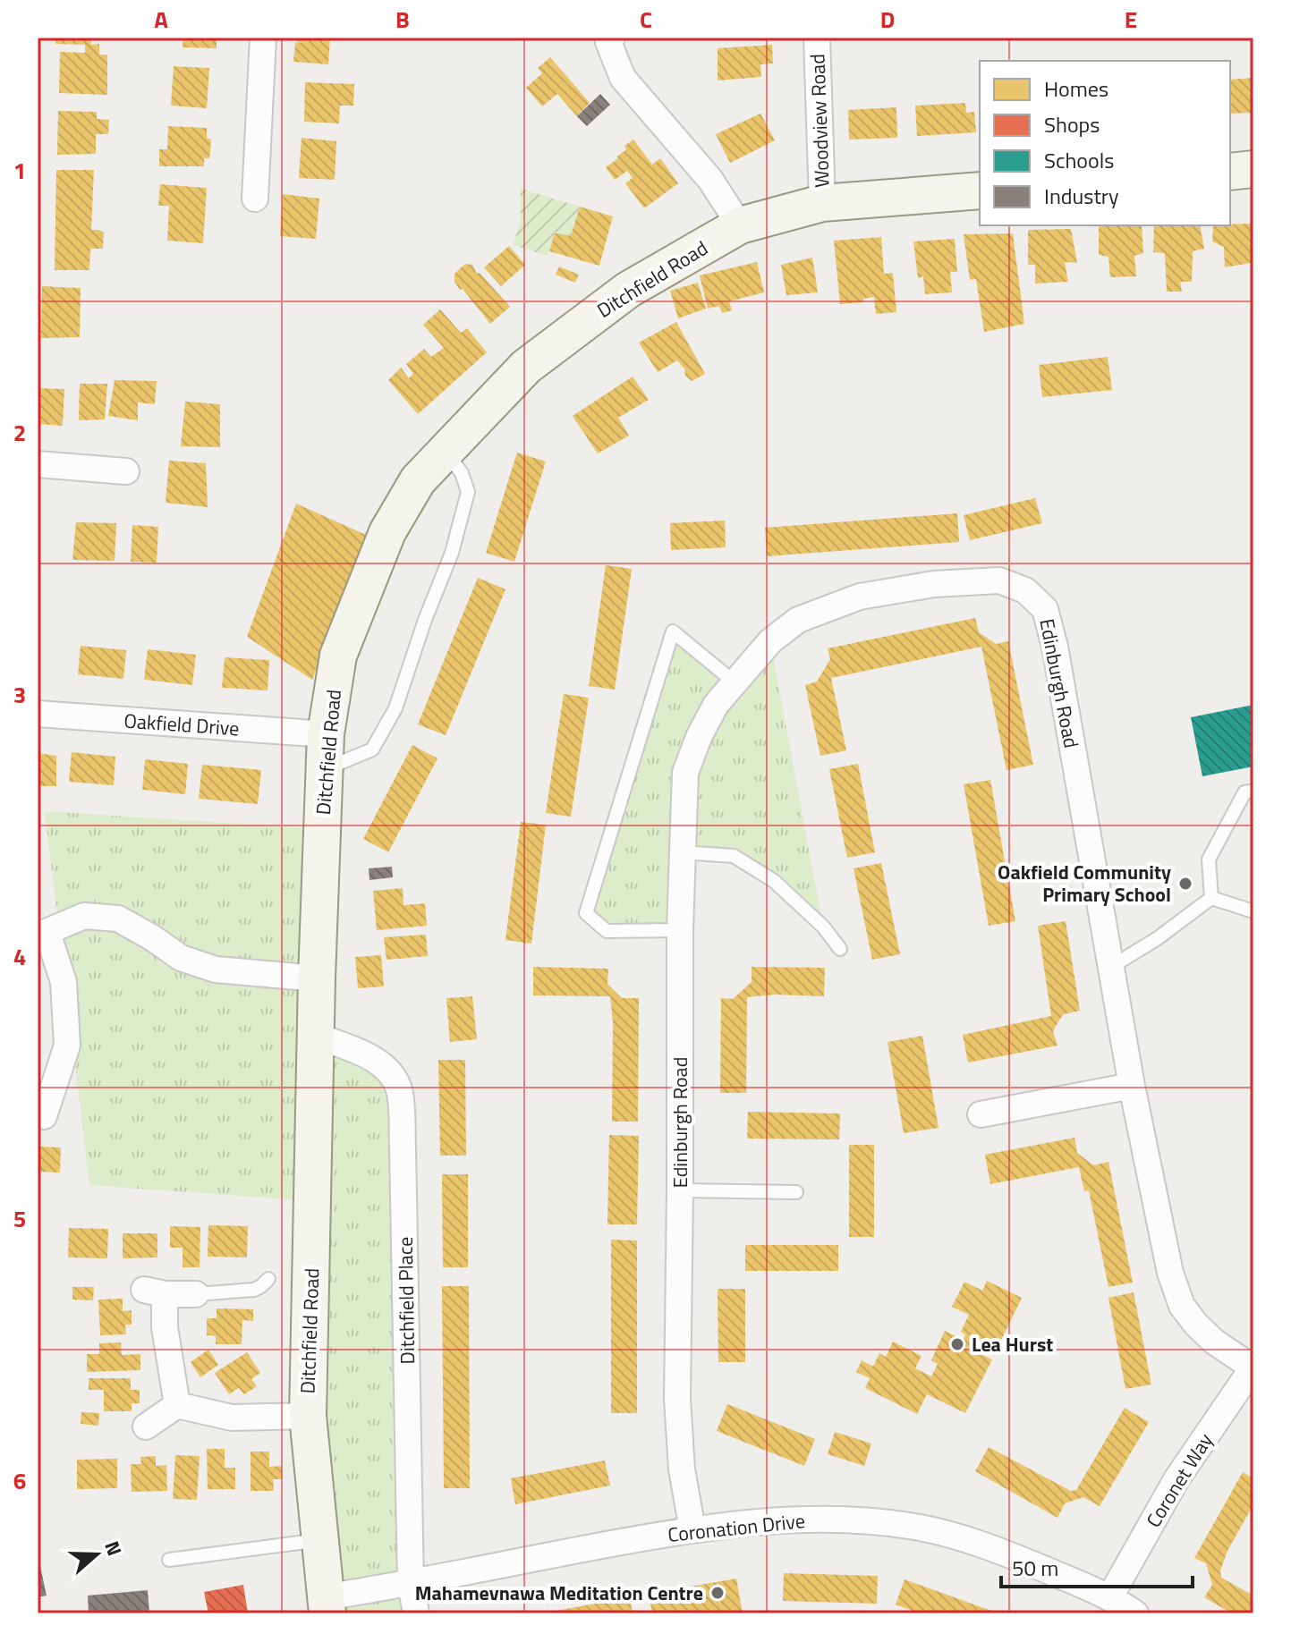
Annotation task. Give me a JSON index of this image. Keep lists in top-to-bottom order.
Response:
{
  "streets": {
    "street": [
      "Woodview Road",
      "Ditchfield Road",
      "Edinburgh Road",
      "Oakfield Drive",
      "Ditchfield Place",
      "Coronet Way",
      "Coronation Drive"
    ]
  },
  "crossings": [
    ["Woodview Road", "Ditchfield Road"],
    ["Ditchfield Road", "Oakfield Drive"],
    ["Ditchfield Road", "Ditchfield Place"],
    ["Ditchfield Road", "Coronation Drive"],
    ["Edinburgh Road", "Coronet Way"],
    ["Edinburgh Road", "Coronation Drive"],
    ["Ditchfield Place", "Coronation Drive"],
    ["Coronet Way", "Coronation Drive"]
  ],
  "places": ["Oakfield Community Primary School", "Lea Hurst", "Mahamevnawa Meditation Centre"],
  "legend": [
    "Homes",
    "Shops",
    "Schools",
    "Industry"
  ],
  "scale_bar": "50 m",
  "north": "right",
  "grid": {
    "columns": [
      "A",
      "B",
      "C",
      "D",
      "E"
    ],
    "rows": [
      "1",
      "2",
      "3",
      "4",
      "5",
      "6"
    ]
  }
}
